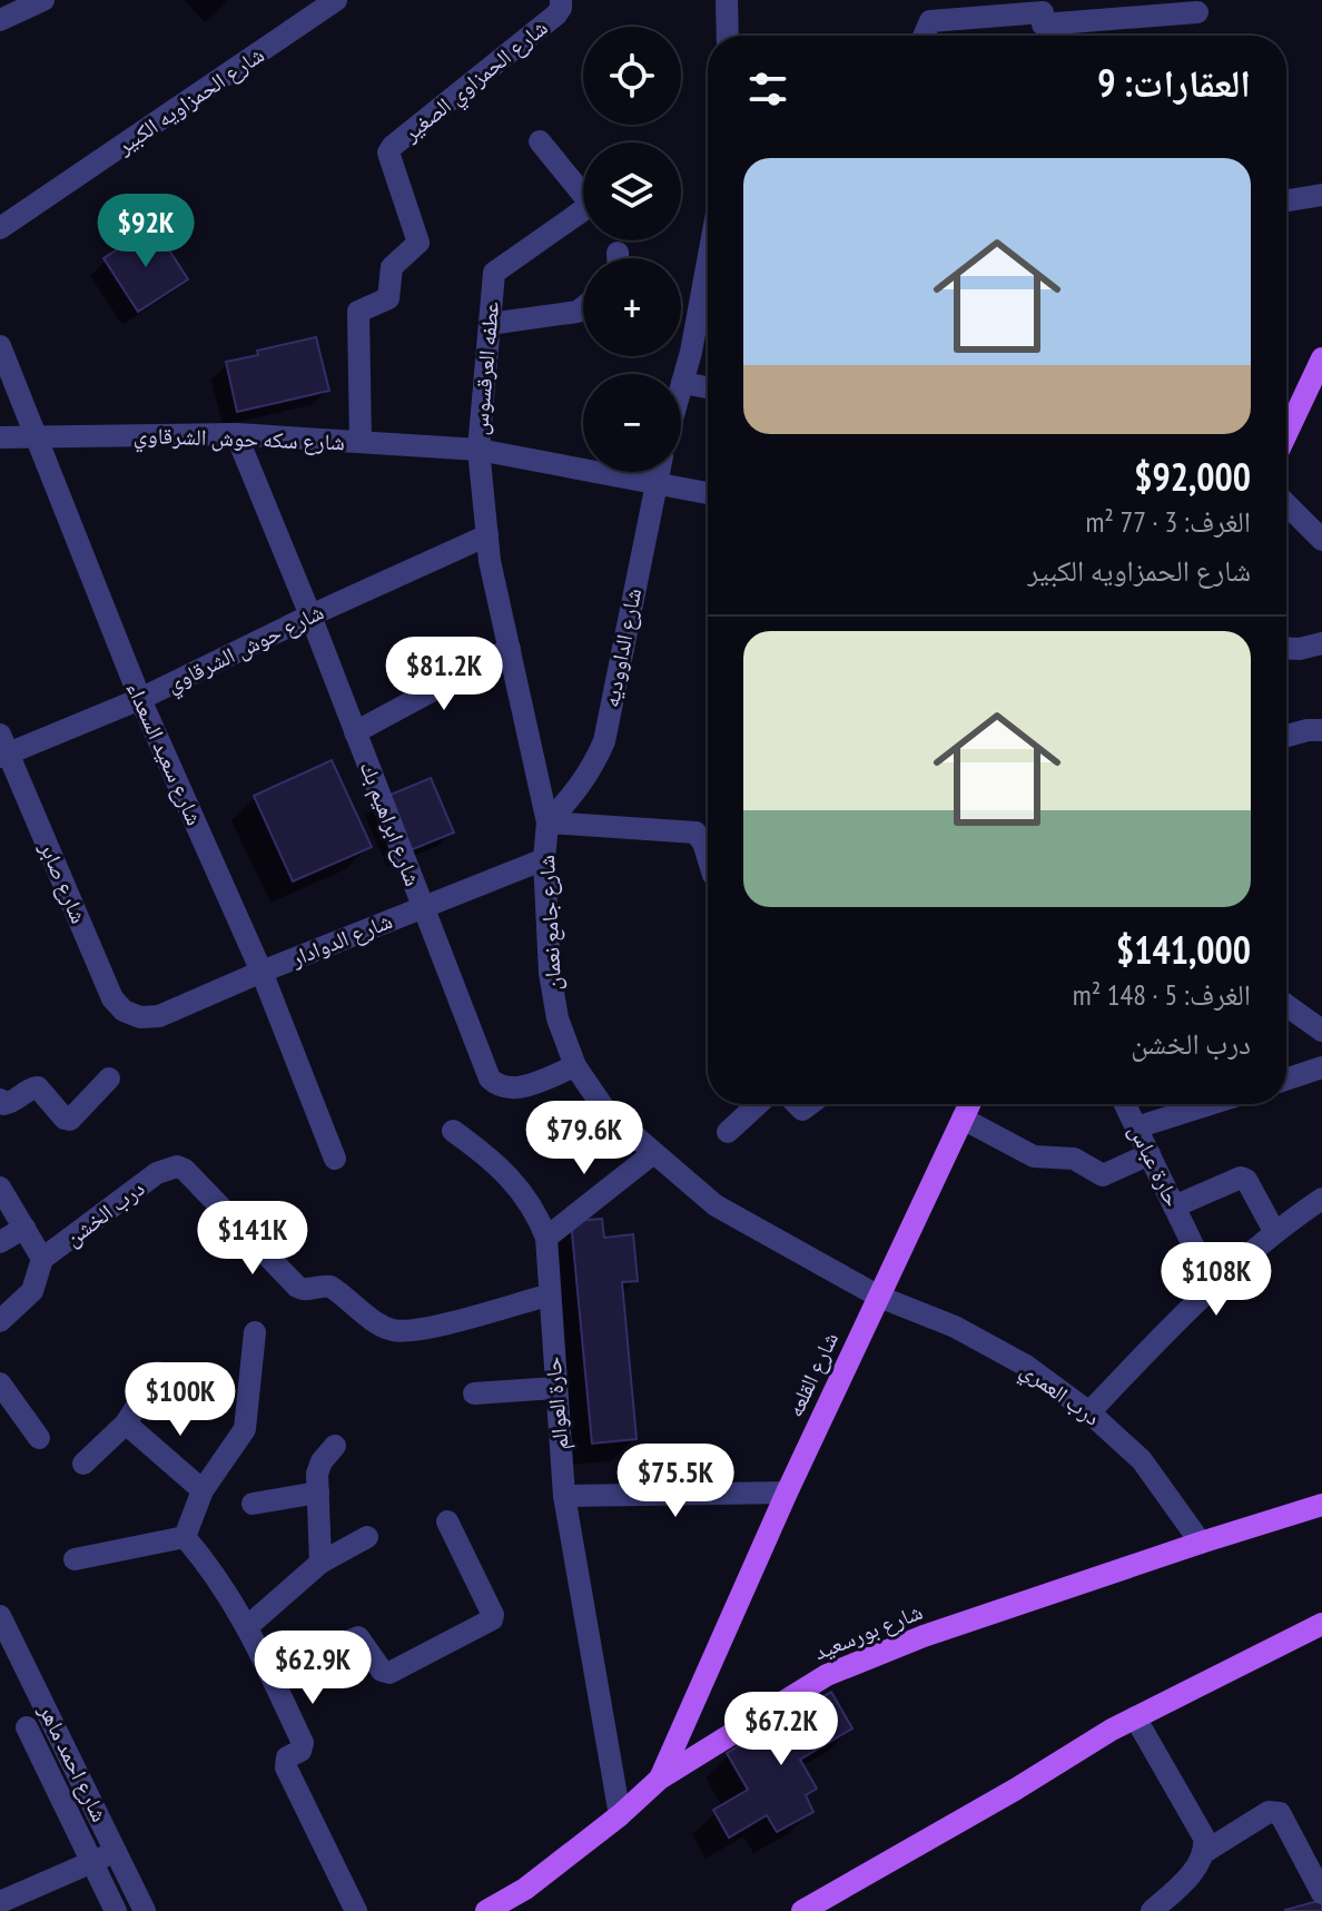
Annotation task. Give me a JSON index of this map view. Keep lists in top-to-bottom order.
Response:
{
  "streets": {
    "main road": ["شارع القلعه", "شارع بورسعيد"],
    "street": [
      "شارع الحمزاوي الصغير",
      "شارع الحمزاويه الكبير",
      "عطفه العرقسوس",
      "شارع سكه حوش الشرقاوي",
      "شارع حوش الشرقاوي",
      "شارع الداووديه",
      "شارع سعيد السعداء",
      "شارع ابراهيم بك",
      "شارع صابر",
      "شارع جامع نعمان",
      "شارع الدوادار",
      "حارة عباس",
      "درب الخشن",
      "درب العمري",
      "حارة العوالم",
      "شارع احمد ماهر"
    ]
  },
  "crossings": [
    ["شارع الحمزاوي الصغير", "شارع سكه حوش الشرقاوي"],
    ["عطفه العرقسوس", "شارع سكه حوش الشرقاوي"],
    ["عطفه العرقسوس", "شارع جامع نعمان"],
    ["شارع سكه حوش الشرقاوي", "شارع الداووديه"],
    ["شارع سكه حوش الشرقاوي", "شارع سعيد السعداء"],
    ["شارع سكه حوش الشرقاوي", "شارع ابراهيم بك"],
    ["شارع سكه حوش الشرقاوي", "شارع جامع نعمان"],
    ["شارع حوش الشرقاوي", "شارع سعيد السعداء"],
    ["شارع حوش الشرقاوي", "شارع ابراهيم بك"],
    ["شارع حوش الشرقاوي", "شارع صابر"],
    ["شارع حوش الشرقاوي", "شارع جامع نعمان"],
    ["شارع الداووديه", "شارع جامع نعمان"],
    ["شارع سعيد السعداء", "شارع الدوادار"],
    ["شارع ابراهيم بك", "شارع جامع نعمان"],
    ["شارع ابراهيم بك", "شارع الدوادار"],
    ["شارع صابر", "شارع الدوادار"],
    ["شارع جامع نعمان", "شارع الدوادار"],
    ["شارع جامع نعمان", "شارع القلعه"],
    ["شارع جامع نعمان", "درب العمري"],
    ["درب الخشن", "حارة العوالم"],
    ["شارع القلعه", "درب العمري"],
    ["شارع القلعه", "شارع بورسعيد"],
    ["درب العمري", "شارع بورسعيد"],
    ["حارة العوالم", "شارع بورسعيد"]
  ],
  "page": {
    "map_buttons": ["+", "−"],
    "heading": "العقارات: 9",
    "list": [
      {
        "name": "$92,000",
        "note": "الغرف: 3 · 77 m² · شارع الحمزاويه الكبير"
      },
      {
        "name": "$141,000",
        "note": "الغرف: 5 · 148 m² · درب الخشن"
      }
    ],
    "price": [
      "$92K",
      "$81.2K",
      "$79.6K",
      "$141K",
      "$108K",
      "$100K",
      "$75.5K",
      "$62.9K",
      "$67.2K"
    ]
  }
}
